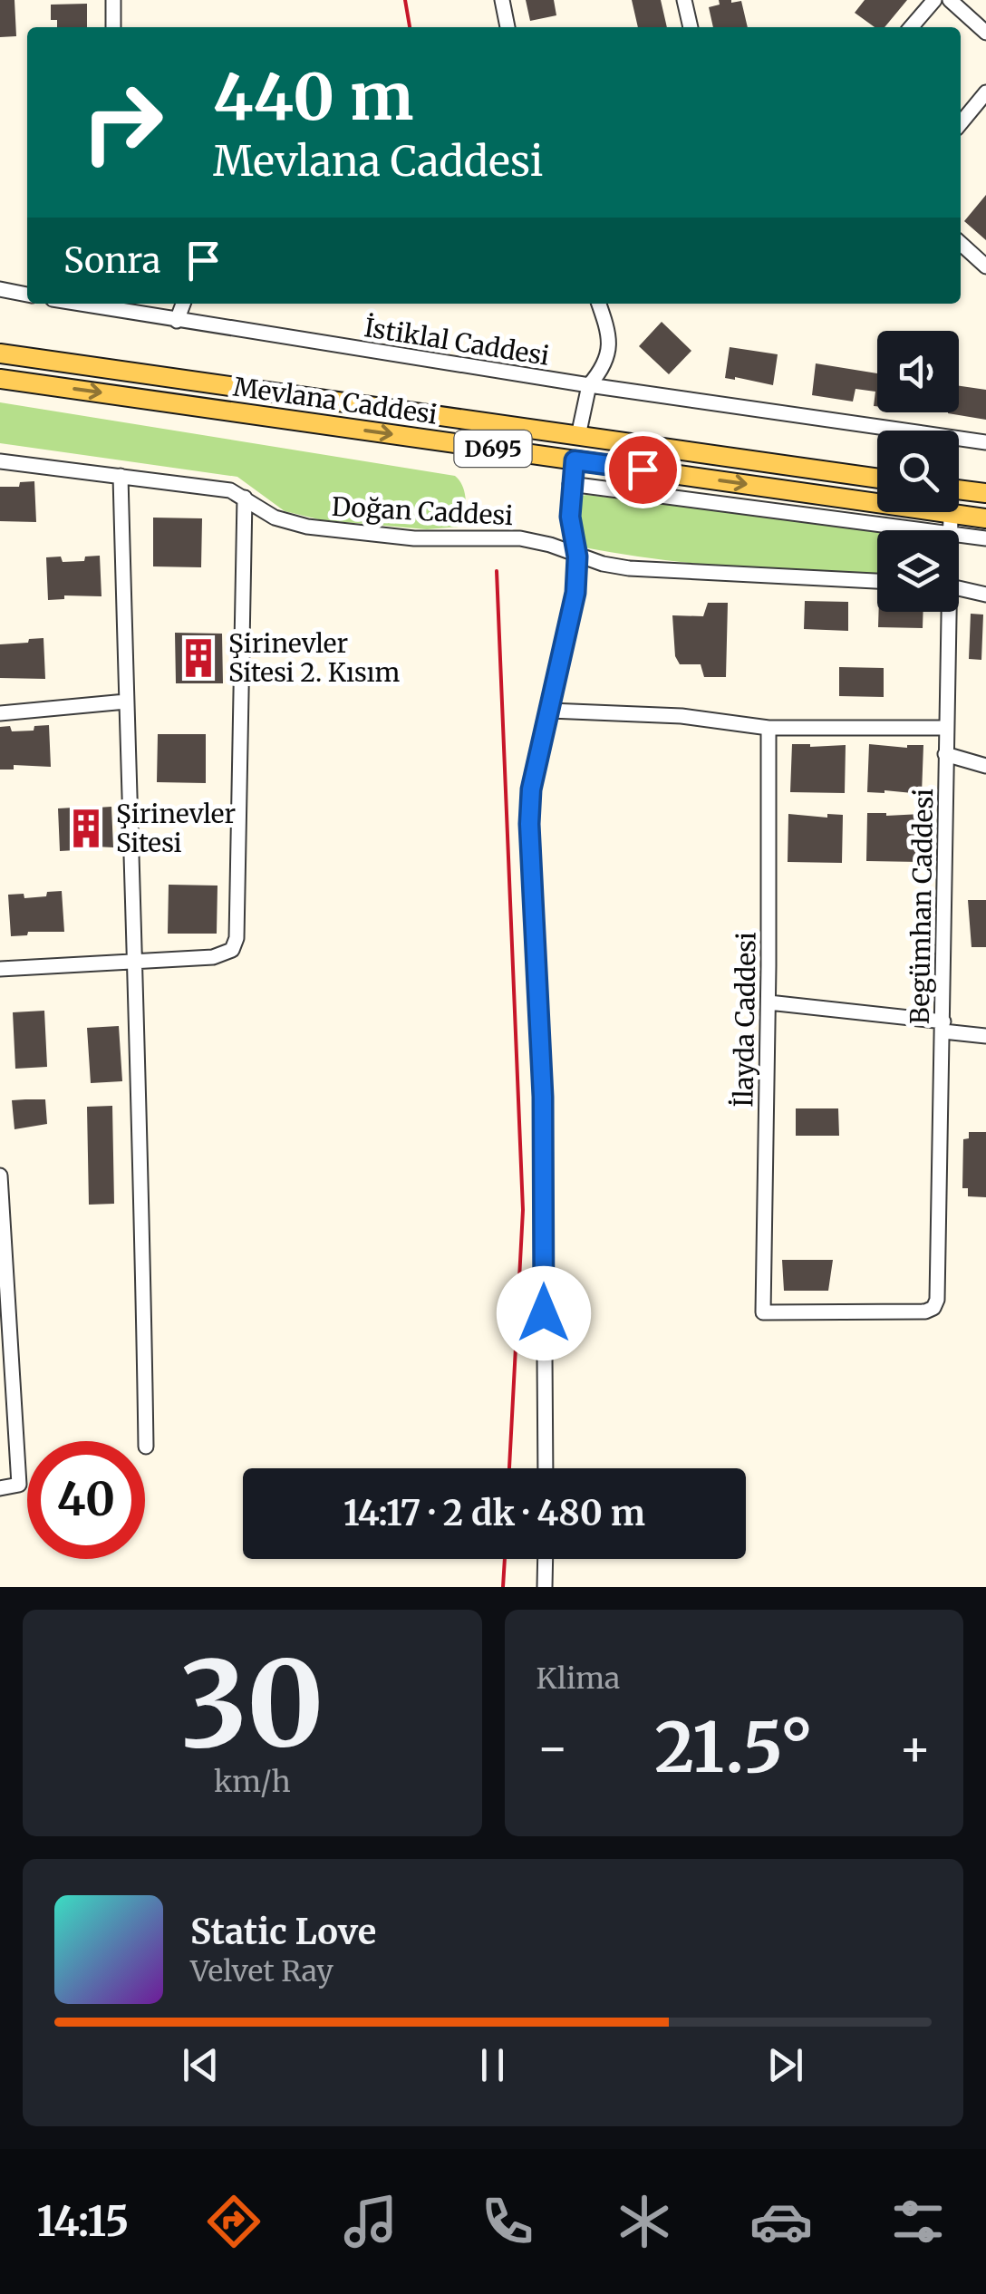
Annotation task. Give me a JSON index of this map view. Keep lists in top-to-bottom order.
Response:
{
  "streets": {
    "main road": ["Mevlana Caddesi", "D695"],
    "street": [
      "İstiklal Caddesi",
      "Doğan Caddesi",
      "Begümhan Caddesi",
      "İlayda Caddesi"
    ]
  },
  "crossings": [
    ["Mevlana Caddesi", "Begümhan Caddesi"],
    ["Begümhan Caddesi", "İlayda Caddesi"]
  ],
  "places": {
    "building": ["Şirinevler Sitesi 2. Kısım", "Şirinevler Sitesi"]
  },
  "page": {
    "turn": ["440 m", "Mevlana Caddesi"],
    "then": "Sonra",
    "limit": "40",
    "trip": "14:17 · 2 dk · 480 m",
    "tile": [
      ["30", "km/h"],
      "Klima"
    ],
    "heat": ["−", "21.5°", "+"],
    "song": ["Static Love", "Velvet Ray"],
    "tabs": "14:15"
  }
}
